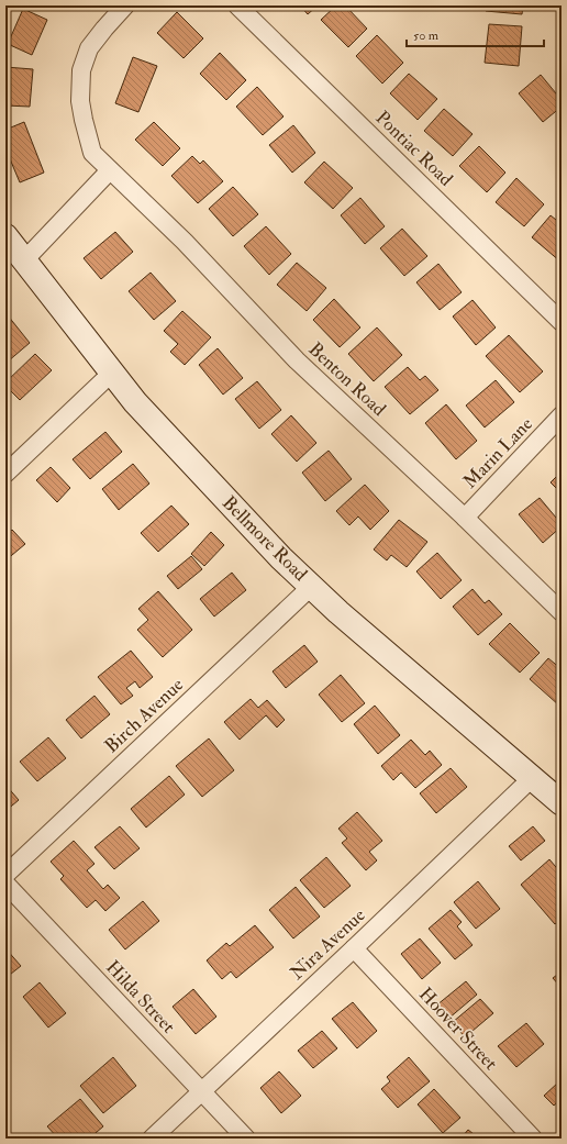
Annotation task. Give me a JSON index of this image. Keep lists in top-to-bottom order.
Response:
{
  "streets": {
    "main road": ["Bellmore Road"],
    "street": [
      "Pontiac Road",
      "Benton Road",
      "Marin Lane",
      "Birch Avenue",
      "Nira Avenue",
      "Hilda Street",
      "Hoover Street"
    ]
  },
  "crossings": [
    ["Benton Road", "Marin Lane"],
    ["Bellmore Road", "Birch Avenue"],
    ["Bellmore Road", "Nira Avenue"],
    ["Nira Avenue", "Hilda Street"],
    ["Nira Avenue", "Hoover Street"]
  ],
  "scale_bar": "50 m"
}
